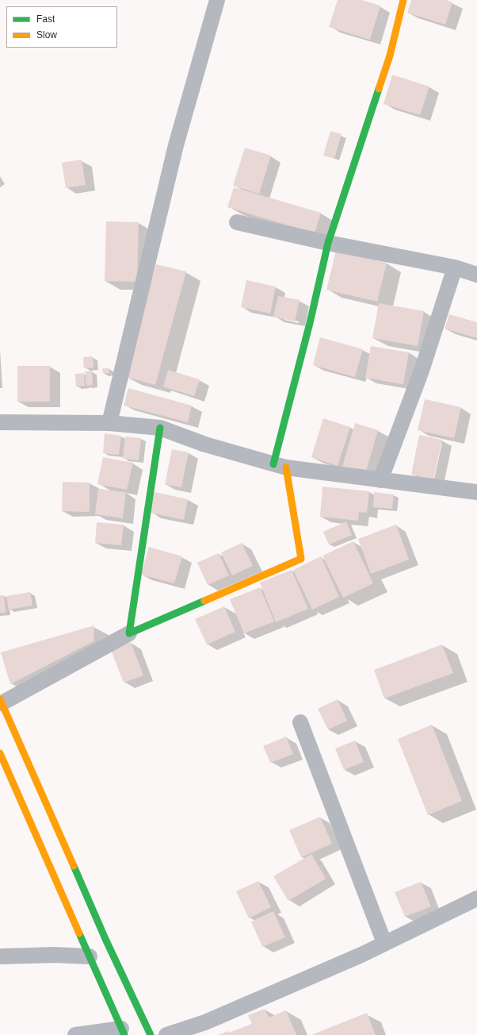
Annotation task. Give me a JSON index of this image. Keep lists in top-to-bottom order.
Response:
{
  "legend": ["Fast", "Slow"]
}
